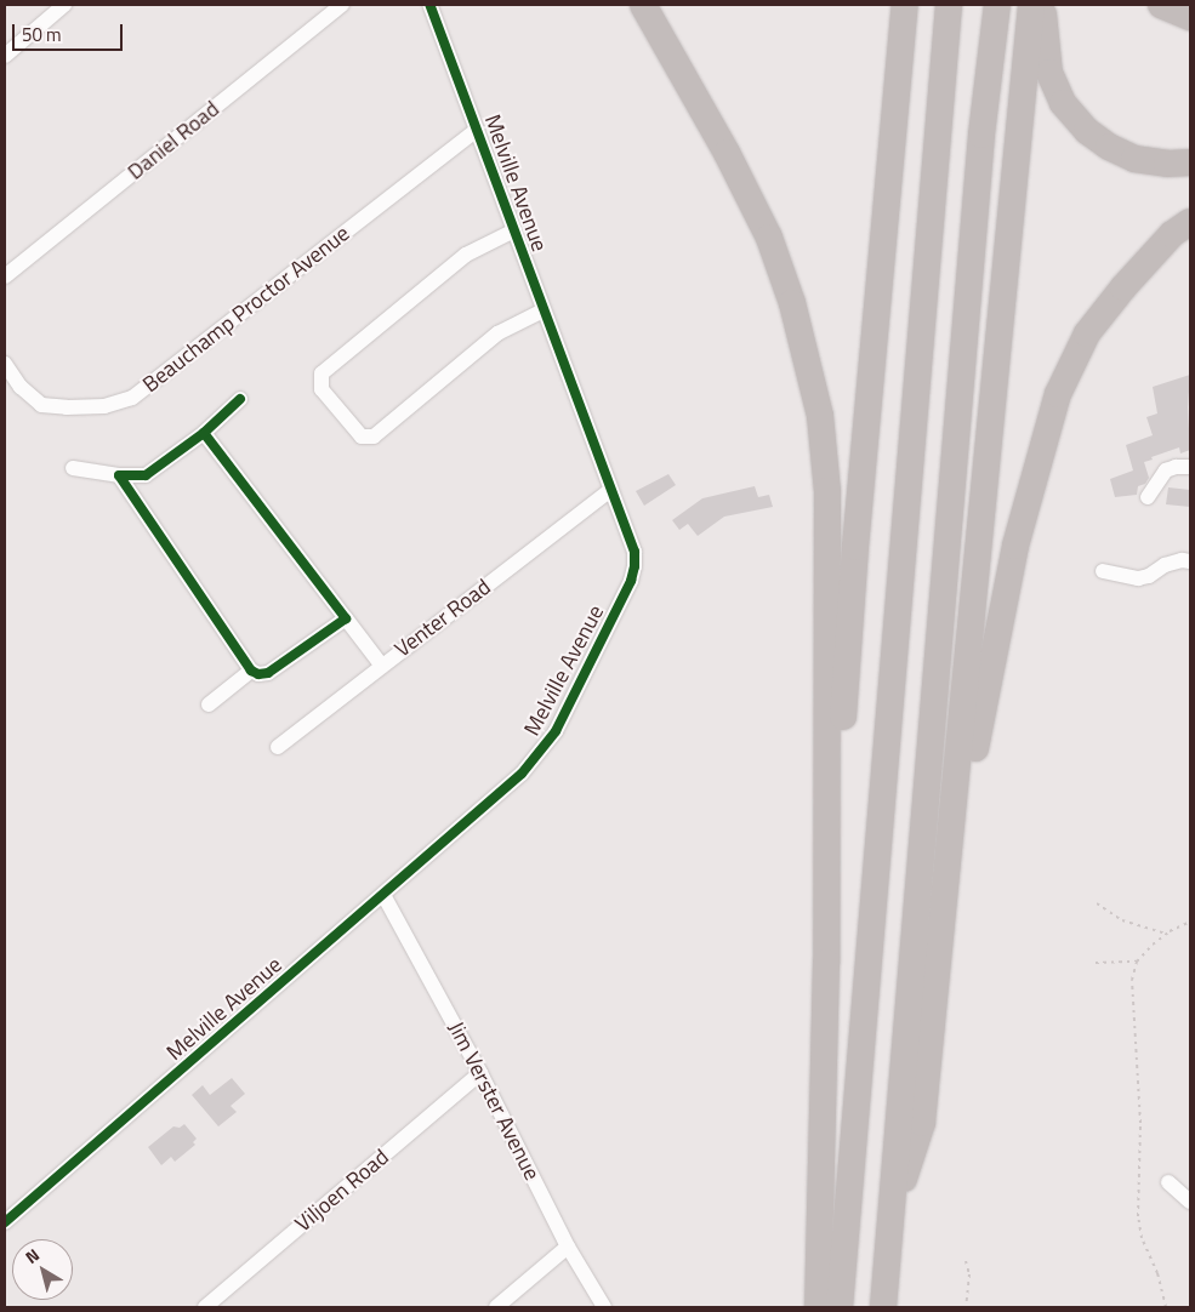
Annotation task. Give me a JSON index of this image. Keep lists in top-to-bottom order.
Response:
{
  "streets": {
    "street": [
      "Daniel Road",
      "Melville Avenue",
      "Beauchamp Proctor Avenue",
      "Venter Road",
      "Jim Verster Avenue",
      "Viljoen Road"
    ]
  },
  "crossings": [
    ["Melville Avenue", "Beauchamp Proctor Avenue"],
    ["Melville Avenue", "Venter Road"],
    ["Melville Avenue", "Jim Verster Avenue"],
    ["Jim Verster Avenue", "Viljoen Road"]
  ],
  "scale_bar": "50 m",
  "north": "top left"
}
